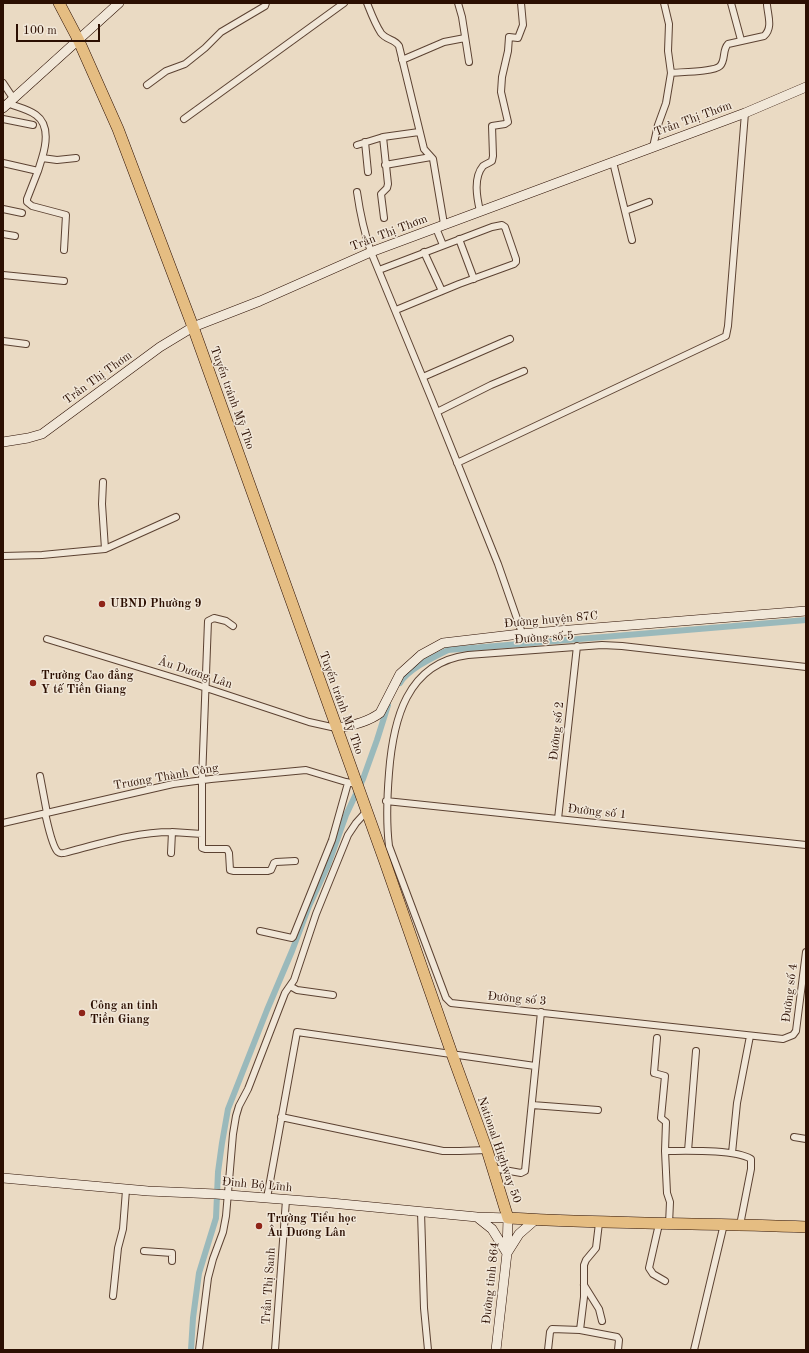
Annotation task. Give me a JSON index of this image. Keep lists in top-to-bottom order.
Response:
{
  "streets": {
    "highway": ["Tuyến tránh Mỹ Tho", "National Highway 50"],
    "street": [
      "Trần Thị Thơm",
      "Đường huyện 87C",
      "Đường số 5",
      "Âu Dương Lân",
      "Đường số 2",
      "Trương Thành Công",
      "Đường số 1",
      "Đường số 4",
      "Đường số 3",
      "Đinh Bộ Lĩnh",
      "Đường tỉnh 864",
      "Trần Thị Sanh"
    ]
  },
  "crossings": [
    ["Trần Thị Thơm", "Tuyến tránh Mỹ Tho"],
    ["Tuyến tránh Mỹ Tho", "Đường huyện 87C"],
    ["Tuyến tránh Mỹ Tho", "Âu Dương Lân"],
    ["Tuyến tránh Mỹ Tho", "Trương Thành Công"],
    ["Tuyến tránh Mỹ Tho", "National Highway 50"],
    ["Đường huyện 87C", "Âu Dương Lân"],
    ["Đường số 5", "Đường số 2"],
    ["Đường số 5", "Đường số 1"],
    ["Đường số 5", "Đường số 3"],
    ["Đường số 2", "Đường số 1"],
    ["Đường số 1", "Đường số 3"],
    ["Đường số 4", "Đường số 3"],
    ["Đường số 3", "National Highway 50"],
    ["National Highway 50", "Đinh Bộ Lĩnh"],
    ["National Highway 50", "Đường tỉnh 864"],
    ["Đinh Bộ Lĩnh", "Đường tỉnh 864"],
    ["Đinh Bộ Lĩnh", "Trần Thị Sanh"]
  ],
  "places": [
    "UBND Phường 9",
    "Trường Cao đẳng Y tế Tiền Giang",
    "Công an tỉnh Tiền Giang",
    "Trường Tiểu học Âu Dương Lân"
  ],
  "scale_bar": "100 m"
}
